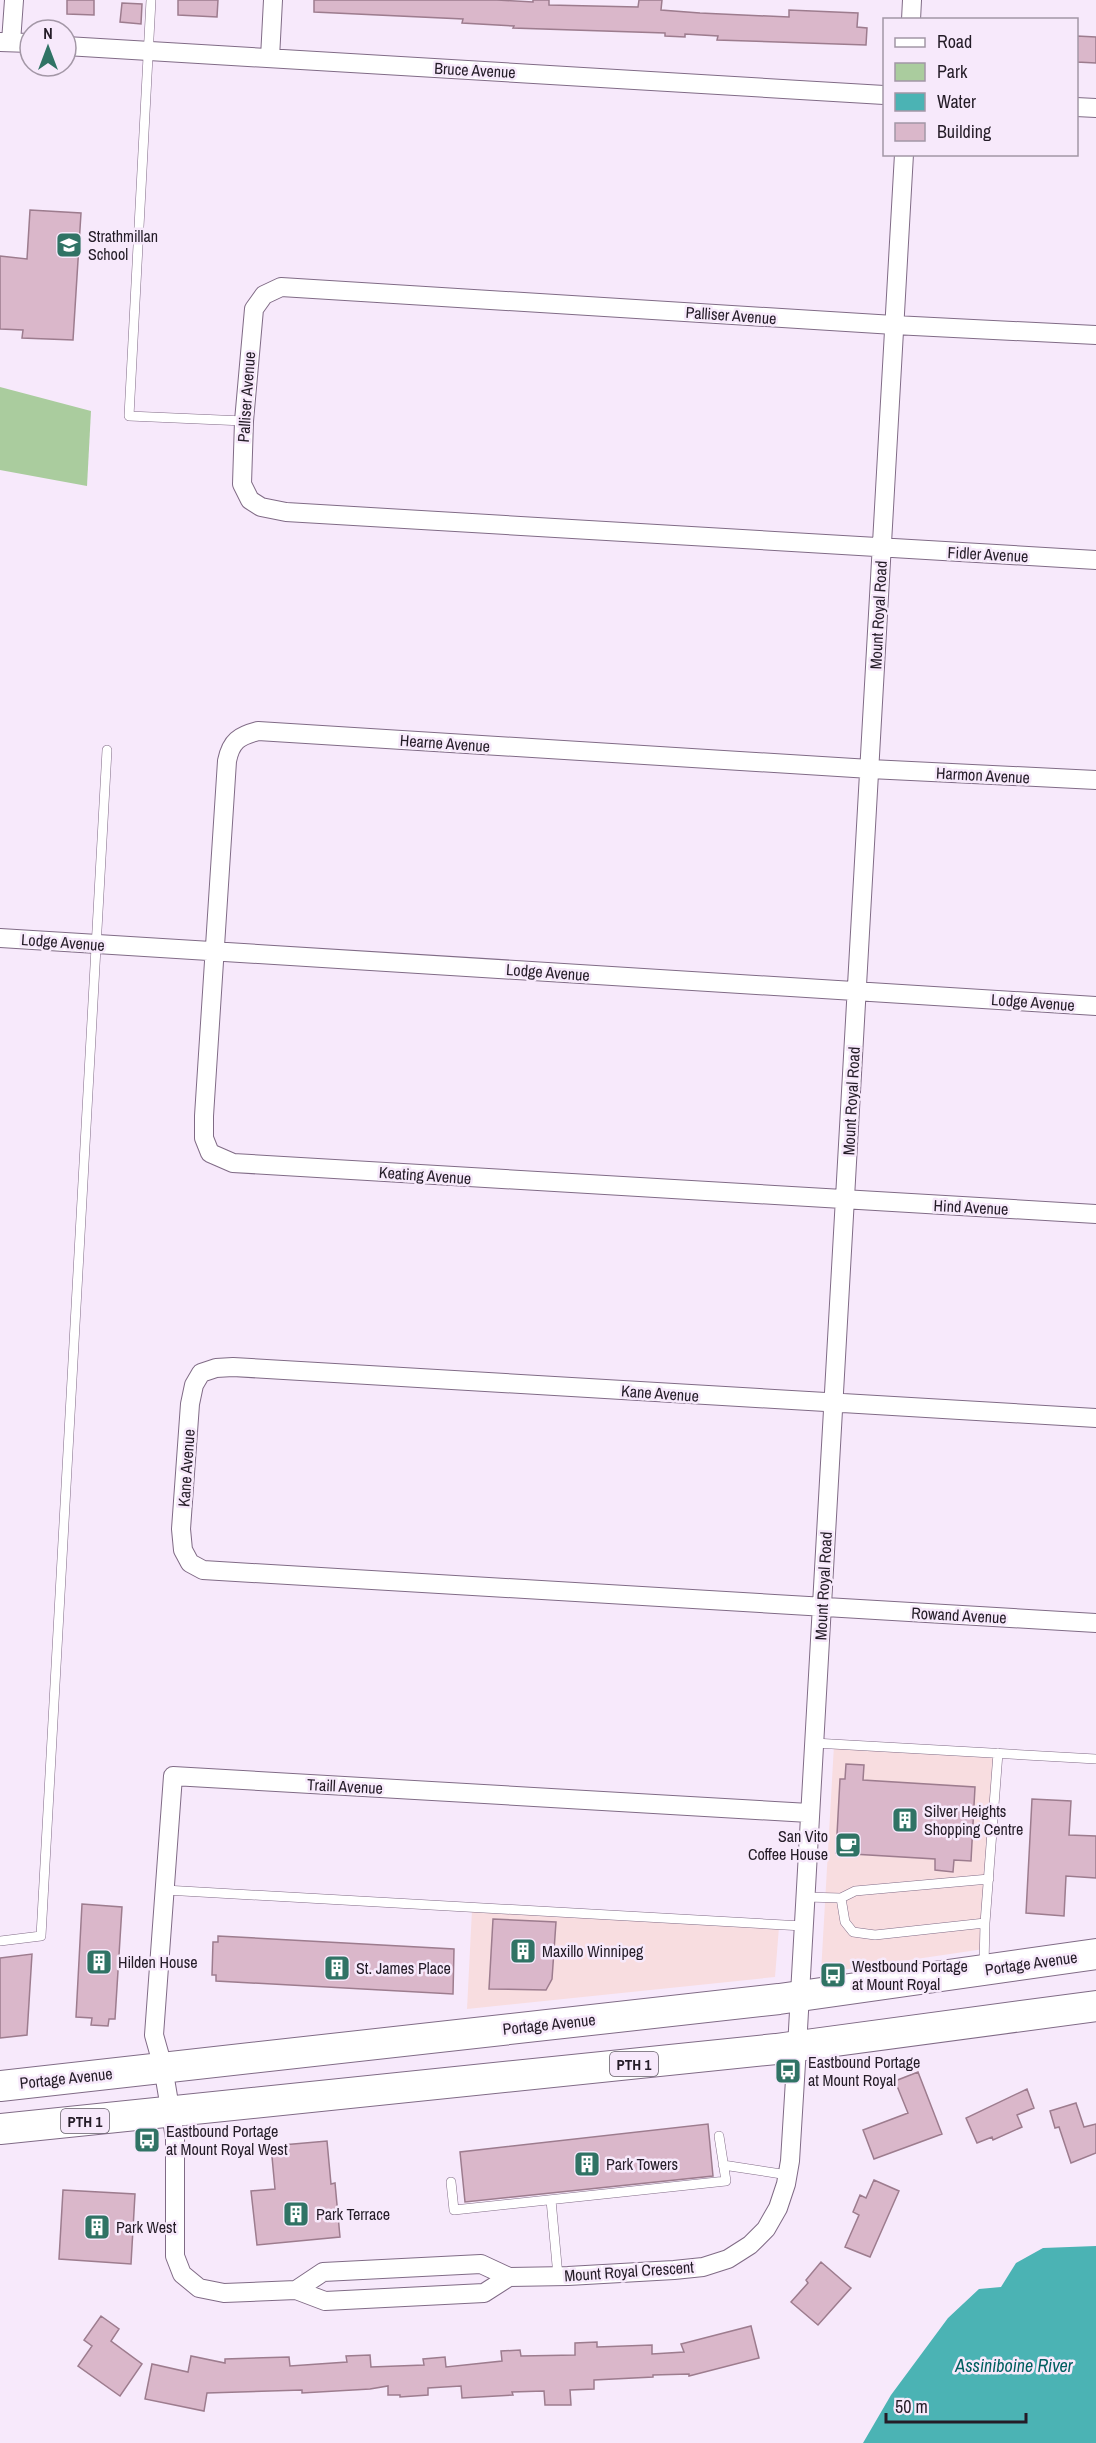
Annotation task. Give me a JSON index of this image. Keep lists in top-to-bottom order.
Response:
{
  "streets": {
    "highway": ["Portage Avenue", "PTH 1"],
    "street": [
      "Bruce Avenue",
      "Palliser Avenue",
      "Fidler Avenue",
      "Mount Royal Road",
      "Hearne Avenue",
      "Harmon Avenue",
      "Lodge Avenue",
      "Keating Avenue",
      "Hind Avenue",
      "Kane Avenue",
      "Rowand Avenue",
      "Traill Avenue",
      "Mount Royal Crescent"
    ]
  },
  "crossings": [
    ["Palliser Avenue", "Fidler Avenue"],
    ["Palliser Avenue", "Mount Royal Road"],
    ["Fidler Avenue", "Mount Royal Road"],
    ["Mount Royal Road", "Hearne Avenue"],
    ["Mount Royal Road", "Harmon Avenue"],
    ["Mount Royal Road", "Lodge Avenue"],
    ["Mount Royal Road", "Keating Avenue"],
    ["Mount Royal Road", "Hind Avenue"],
    ["Mount Royal Road", "Kane Avenue"],
    ["Mount Royal Road", "Rowand Avenue"],
    ["Mount Royal Road", "Traill Avenue"],
    ["Mount Royal Road", "Portage Avenue"],
    ["Mount Royal Road", "PTH 1"],
    ["Mount Royal Road", "Mount Royal Crescent"],
    ["Hearne Avenue", "Harmon Avenue"],
    ["Hearne Avenue", "Lodge Avenue"],
    ["Hearne Avenue", "Keating Avenue"],
    ["Lodge Avenue", "Keating Avenue"],
    ["Keating Avenue", "Hind Avenue"],
    ["Kane Avenue", "Rowand Avenue"],
    ["Traill Avenue", "Portage Avenue"],
    ["Traill Avenue", "PTH 1"],
    ["PTH 1", "Mount Royal Crescent"]
  ],
  "water": ["Assiniboine River"],
  "places": {
    "school or university": ["Strathmillan School"],
    "building": [
      "Silver Heights Shopping Centre",
      "Maxillo Winnipeg",
      "Hilden House",
      "St. James Place",
      "Park Towers",
      "Park Terrace",
      "Park West"
    ],
    "cafe": ["San Vito Coffee House"],
    "bus stop": ["Westbound Portage at Mount Royal", "Eastbound Portage at Mount Royal", "Eastbound Portage at Mount Royal West"]
  },
  "legend": [
    "Road",
    "Park",
    "Water",
    "Building"
  ],
  "scale_bar": "50 m",
  "north": "top"
}
